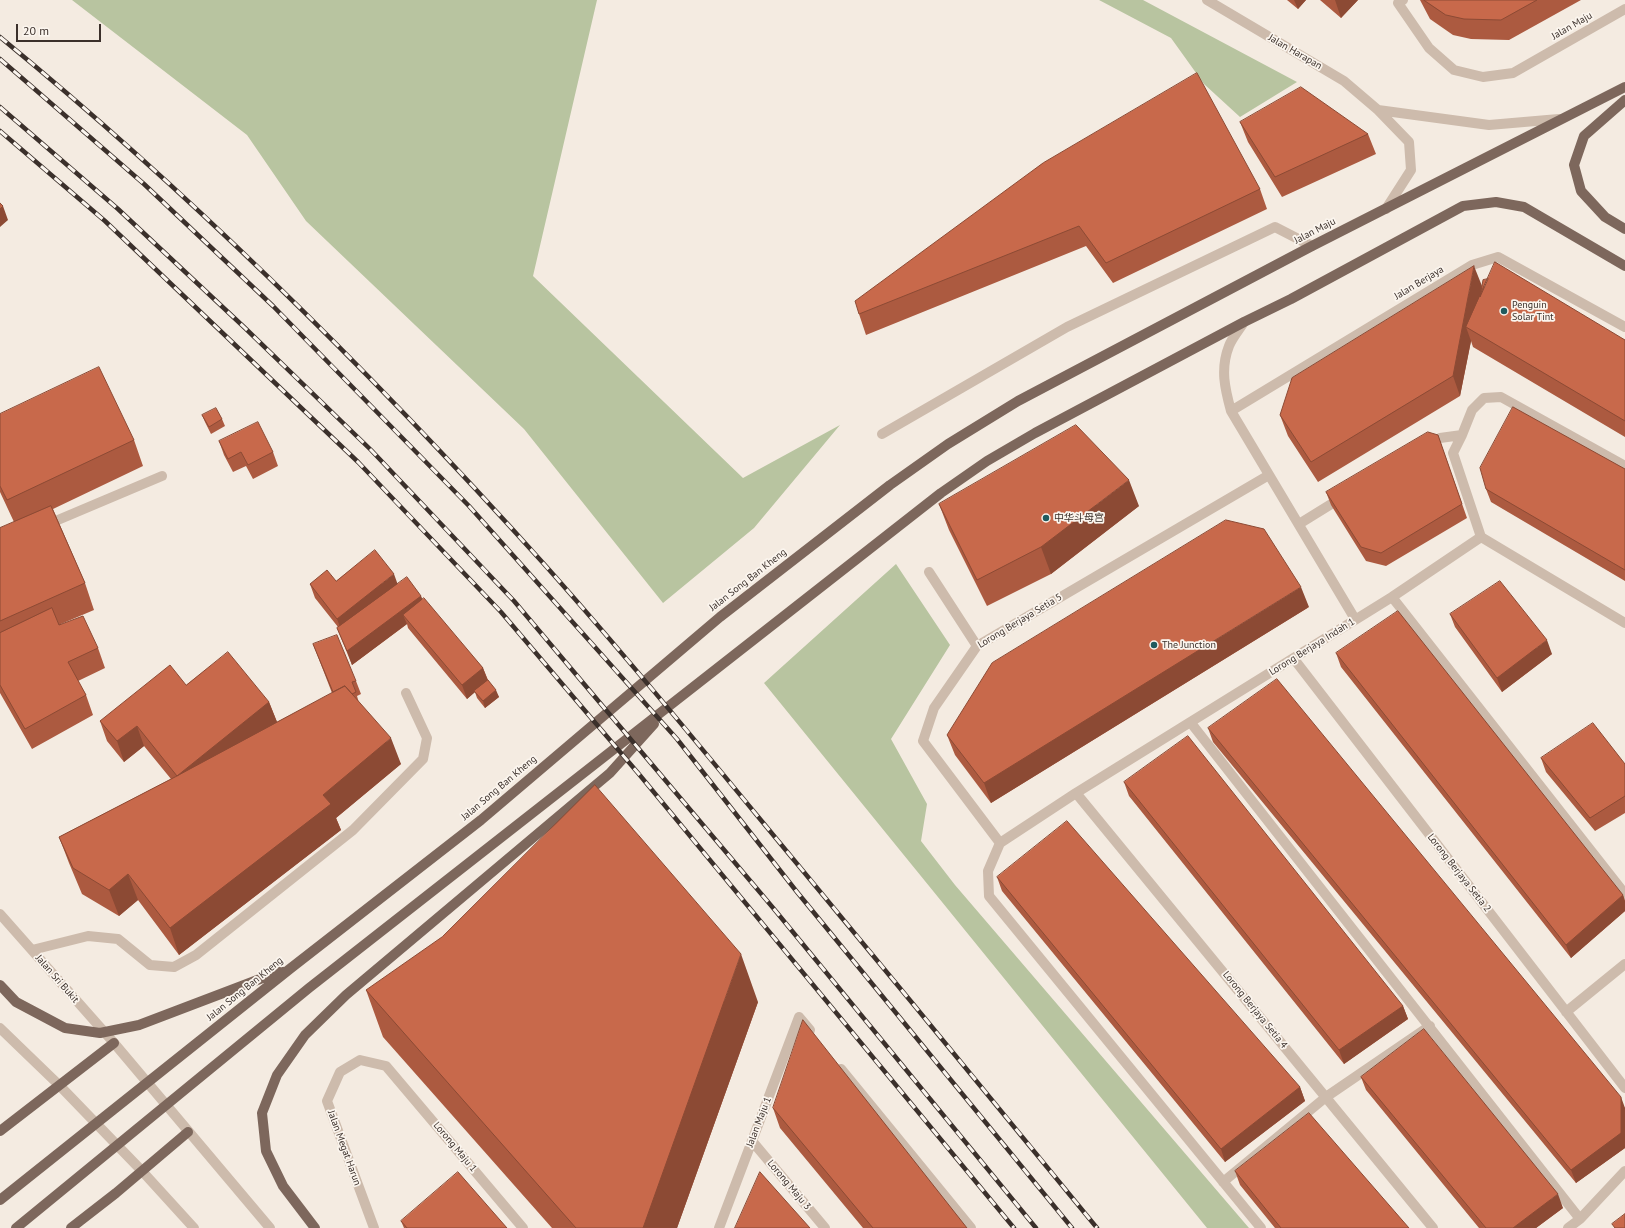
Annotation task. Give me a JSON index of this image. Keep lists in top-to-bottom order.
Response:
{
  "streets": {
    "main road": ["Jalan Maju", "Jalan Song Ban Kheng"],
    "street": [
      "Jalan Harapan",
      "Jalan Berjaya",
      "Lorong Berjaya Setia 5",
      "Lorong Berjaya Indah 1",
      "Lorong Berjaya Setia 2",
      "Jalan Sri Bukit",
      "Lorong Berjaya Setia 4",
      "Jalan Maju 1",
      "Lorong Maju 1",
      "Jalan Megat Harun",
      "Lorong Maju 3"
    ]
  },
  "crossings": [
    ["Jalan Maju", "Jalan Harapan"],
    ["Jalan Maju", "Jalan Song Ban Kheng"],
    ["Lorong Berjaya Setia 5", "Lorong Berjaya Indah 1"],
    ["Lorong Berjaya Indah 1", "Lorong Berjaya Setia 2"],
    ["Lorong Berjaya Indah 1", "Lorong Berjaya Setia 4"],
    ["Jalan Maju 1", "Lorong Maju 3"],
    ["Lorong Maju 1", "Jalan Megat Harun"]
  ],
  "places": ["Penguin Solar Tint", "中华斗母宫", "The Junction"],
  "scale_bar": "20 m"
}
